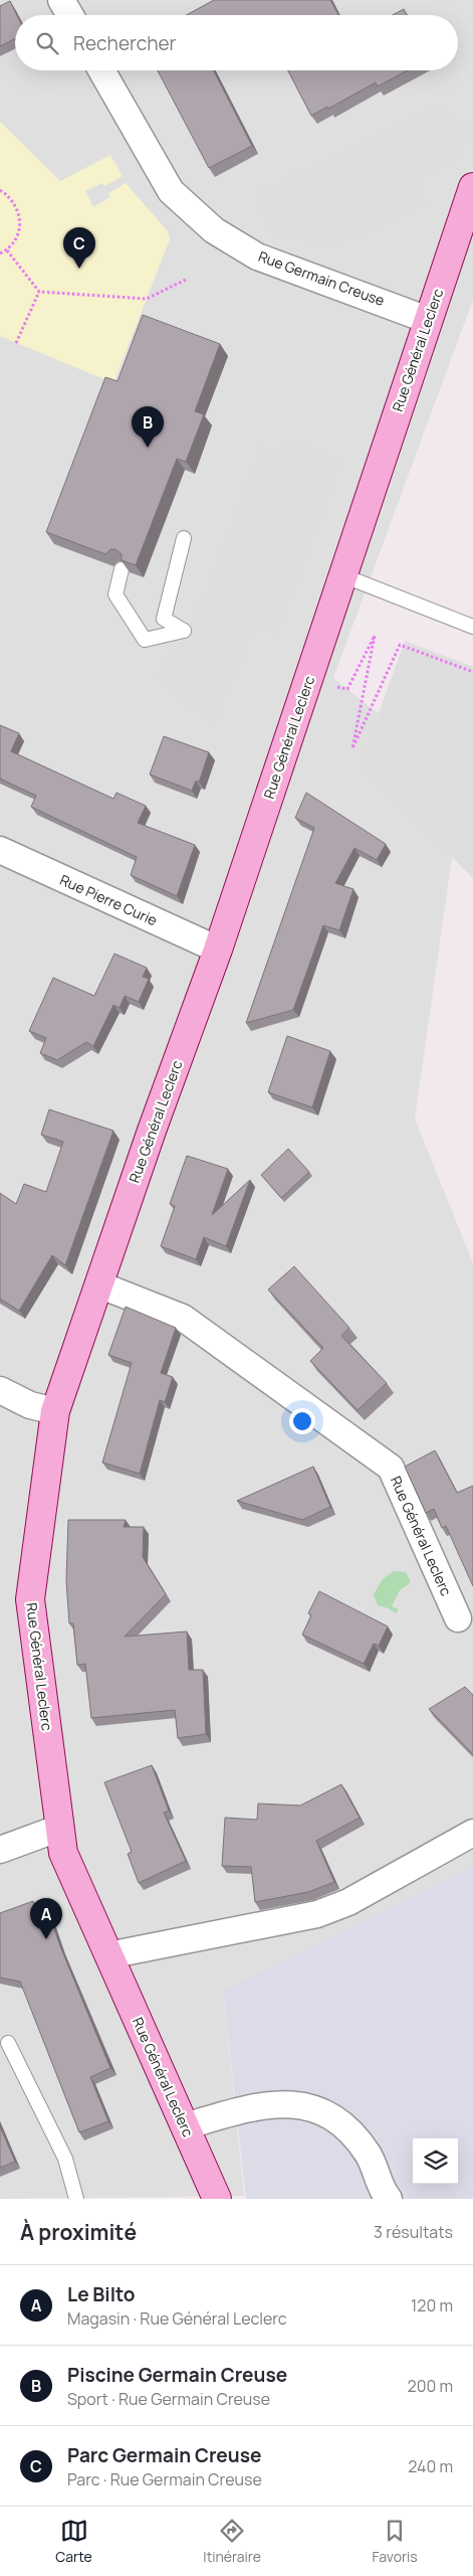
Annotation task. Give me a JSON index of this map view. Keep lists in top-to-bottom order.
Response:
{
  "streets": {
    "main road": ["Rue Général Leclerc"],
    "street": ["Rue Germain Creuse", "Rue Pierre Curie"]
  },
  "crossings": [
    ["Rue Germain Creuse", "Rue Général Leclerc"],
    ["Rue Général Leclerc", "Rue Pierre Curie"]
  ],
  "page": {
    "search": "Rechercher",
    "pins": ["C", "B", "A"],
    "heading": ["À proximité", "3 résultats"],
    "list": [
      {
        "mark": "A",
        "name": "Le Bilto",
        "note": "Magasin · Rue Général Leclerc",
        "value": "120 m"
      },
      {
        "mark": "B",
        "name": "Piscine Germain Creuse",
        "note": "Sport · Rue Germain Creuse",
        "value": "200 m"
      },
      {
        "mark": "C",
        "name": "Parc Germain Creuse",
        "note": "Parc · Rue Germain Creuse",
        "value": "240 m"
      }
    ],
    "nav": ["Carte", "Itinéraire", "Favoris"]
  }
}
